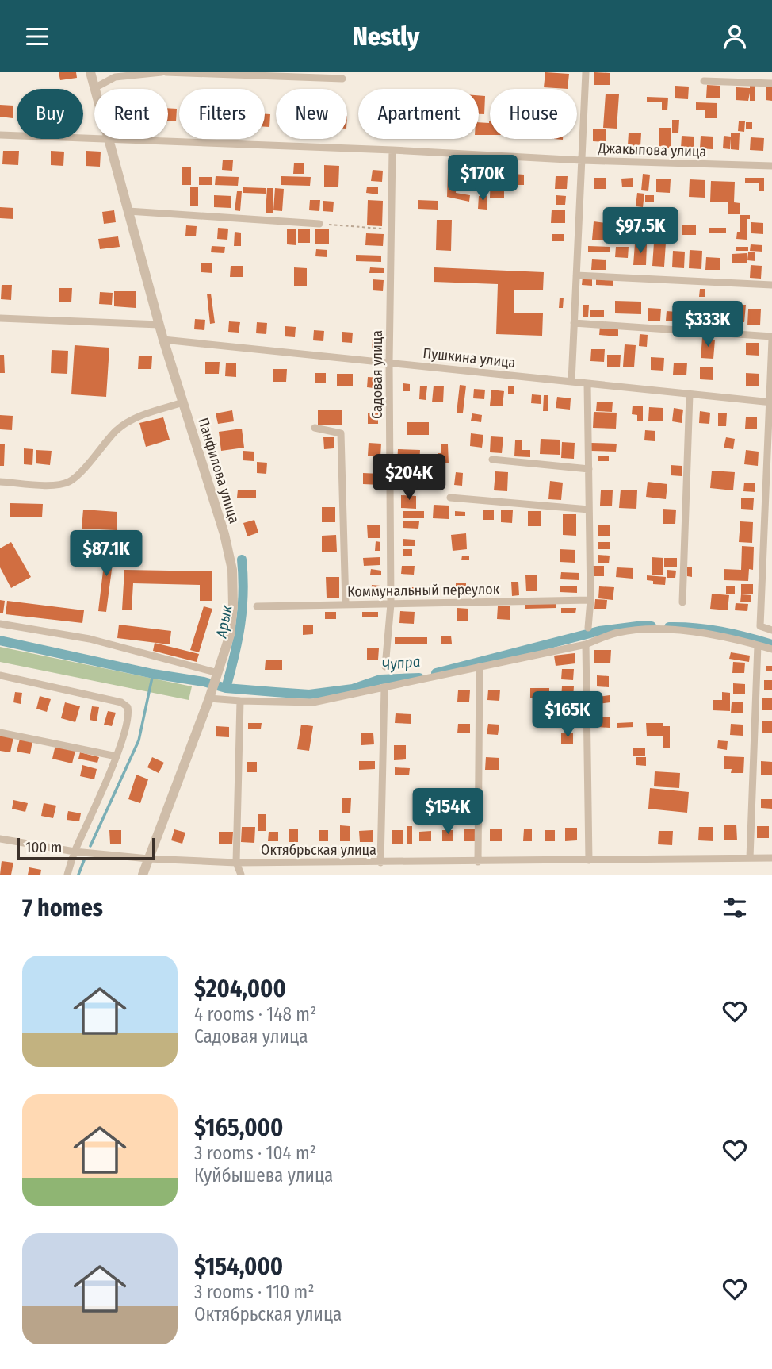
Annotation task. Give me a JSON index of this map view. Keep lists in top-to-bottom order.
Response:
{
  "streets": {
    "street": [
      "Джакыпова улица",
      "Пушкина улица",
      "Садовая улица",
      "Панфилова улица",
      "Коммунальный переулок",
      "Октябрьская улица"
    ]
  },
  "crossings": [
    ["Джакыпова улица", "Садовая улица"],
    ["Джакыпова улица", "Панфилова улица"],
    ["Пушкина улица", "Садовая улица"],
    ["Пушкина улица", "Панфилова улица"],
    ["Садовая улица", "Коммунальный переулок"],
    ["Панфилова улица", "Октябрьская улица"]
  ],
  "water": ["Арык", "Чупра"],
  "scale_bar": "100 m",
  "page": {
    "header": "Nestly",
    "chip": [
      "Buy",
      "Rent",
      "Filters",
      "New",
      "Apartment",
      "House"
    ],
    "price": [
      "$170K",
      "$97.5K",
      "$333K",
      "$204K",
      "$87.1K",
      "$165K",
      "$154K"
    ],
    "scale": "100 m",
    "heading": "7 homes",
    "list": [
      {
        "name": "$204,000",
        "note": "4 rooms · 148 m² · Садовая улица"
      },
      {
        "name": "$165,000",
        "note": "3 rooms · 104 m² · Куйбышева улица"
      },
      {
        "name": "$154,000",
        "note": "3 rooms · 110 m² · Октябрьская улица"
      }
    ]
  }
}
